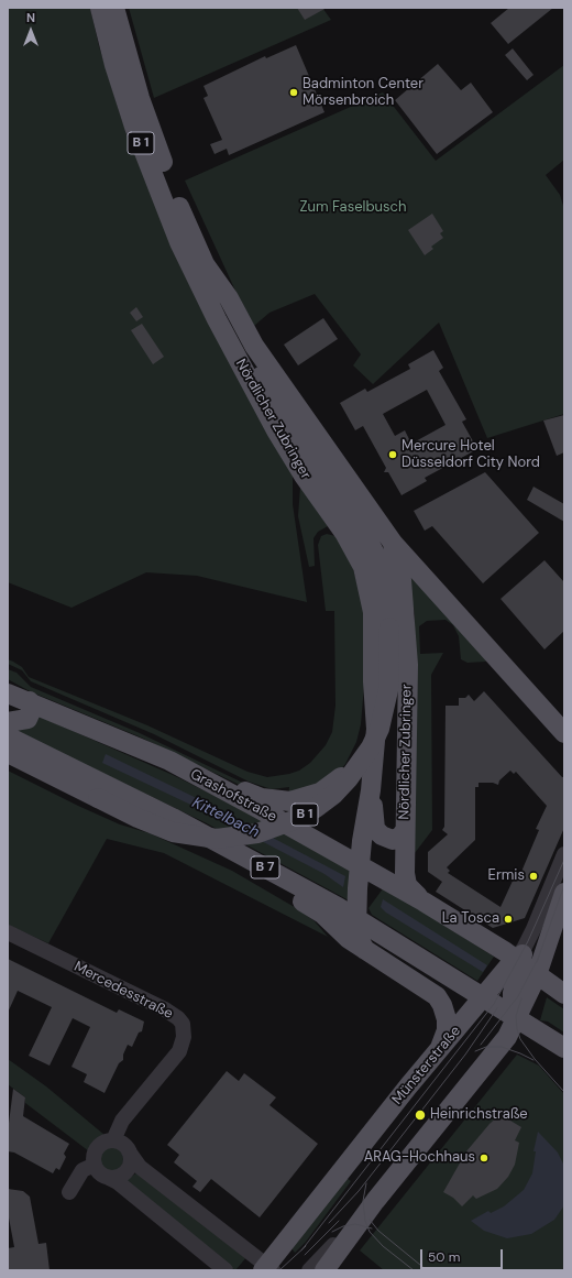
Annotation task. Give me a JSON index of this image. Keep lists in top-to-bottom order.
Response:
{
  "streets": {
    "main road": [
      "B 1",
      "Nördlicher Zubringer",
      "Grashofstraße",
      "B 7",
      "Münsterstraße"
    ],
    "street": ["Mercedesstraße"]
  },
  "crossings": [
    ["B 1", "Nördlicher Zubringer"],
    ["B 1", "Grashofstraße"],
    ["Nördlicher Zubringer", "Grashofstraße"],
    ["Nördlicher Zubringer", "B 7"],
    ["Grashofstraße", "Münsterstraße"],
    ["B 7", "Münsterstraße"]
  ],
  "water": ["Kittelbach"],
  "parks": ["Zum Faselbusch"],
  "places": [
    "Badminton Center Mörsenbroich",
    "Mercure Hotel Düsseldorf City Nord",
    "Ermis",
    "La Tosca",
    "Heinrichstraße",
    "ARAG-Hochhaus"
  ],
  "scale_bar": "50 m",
  "north": "top"
}
